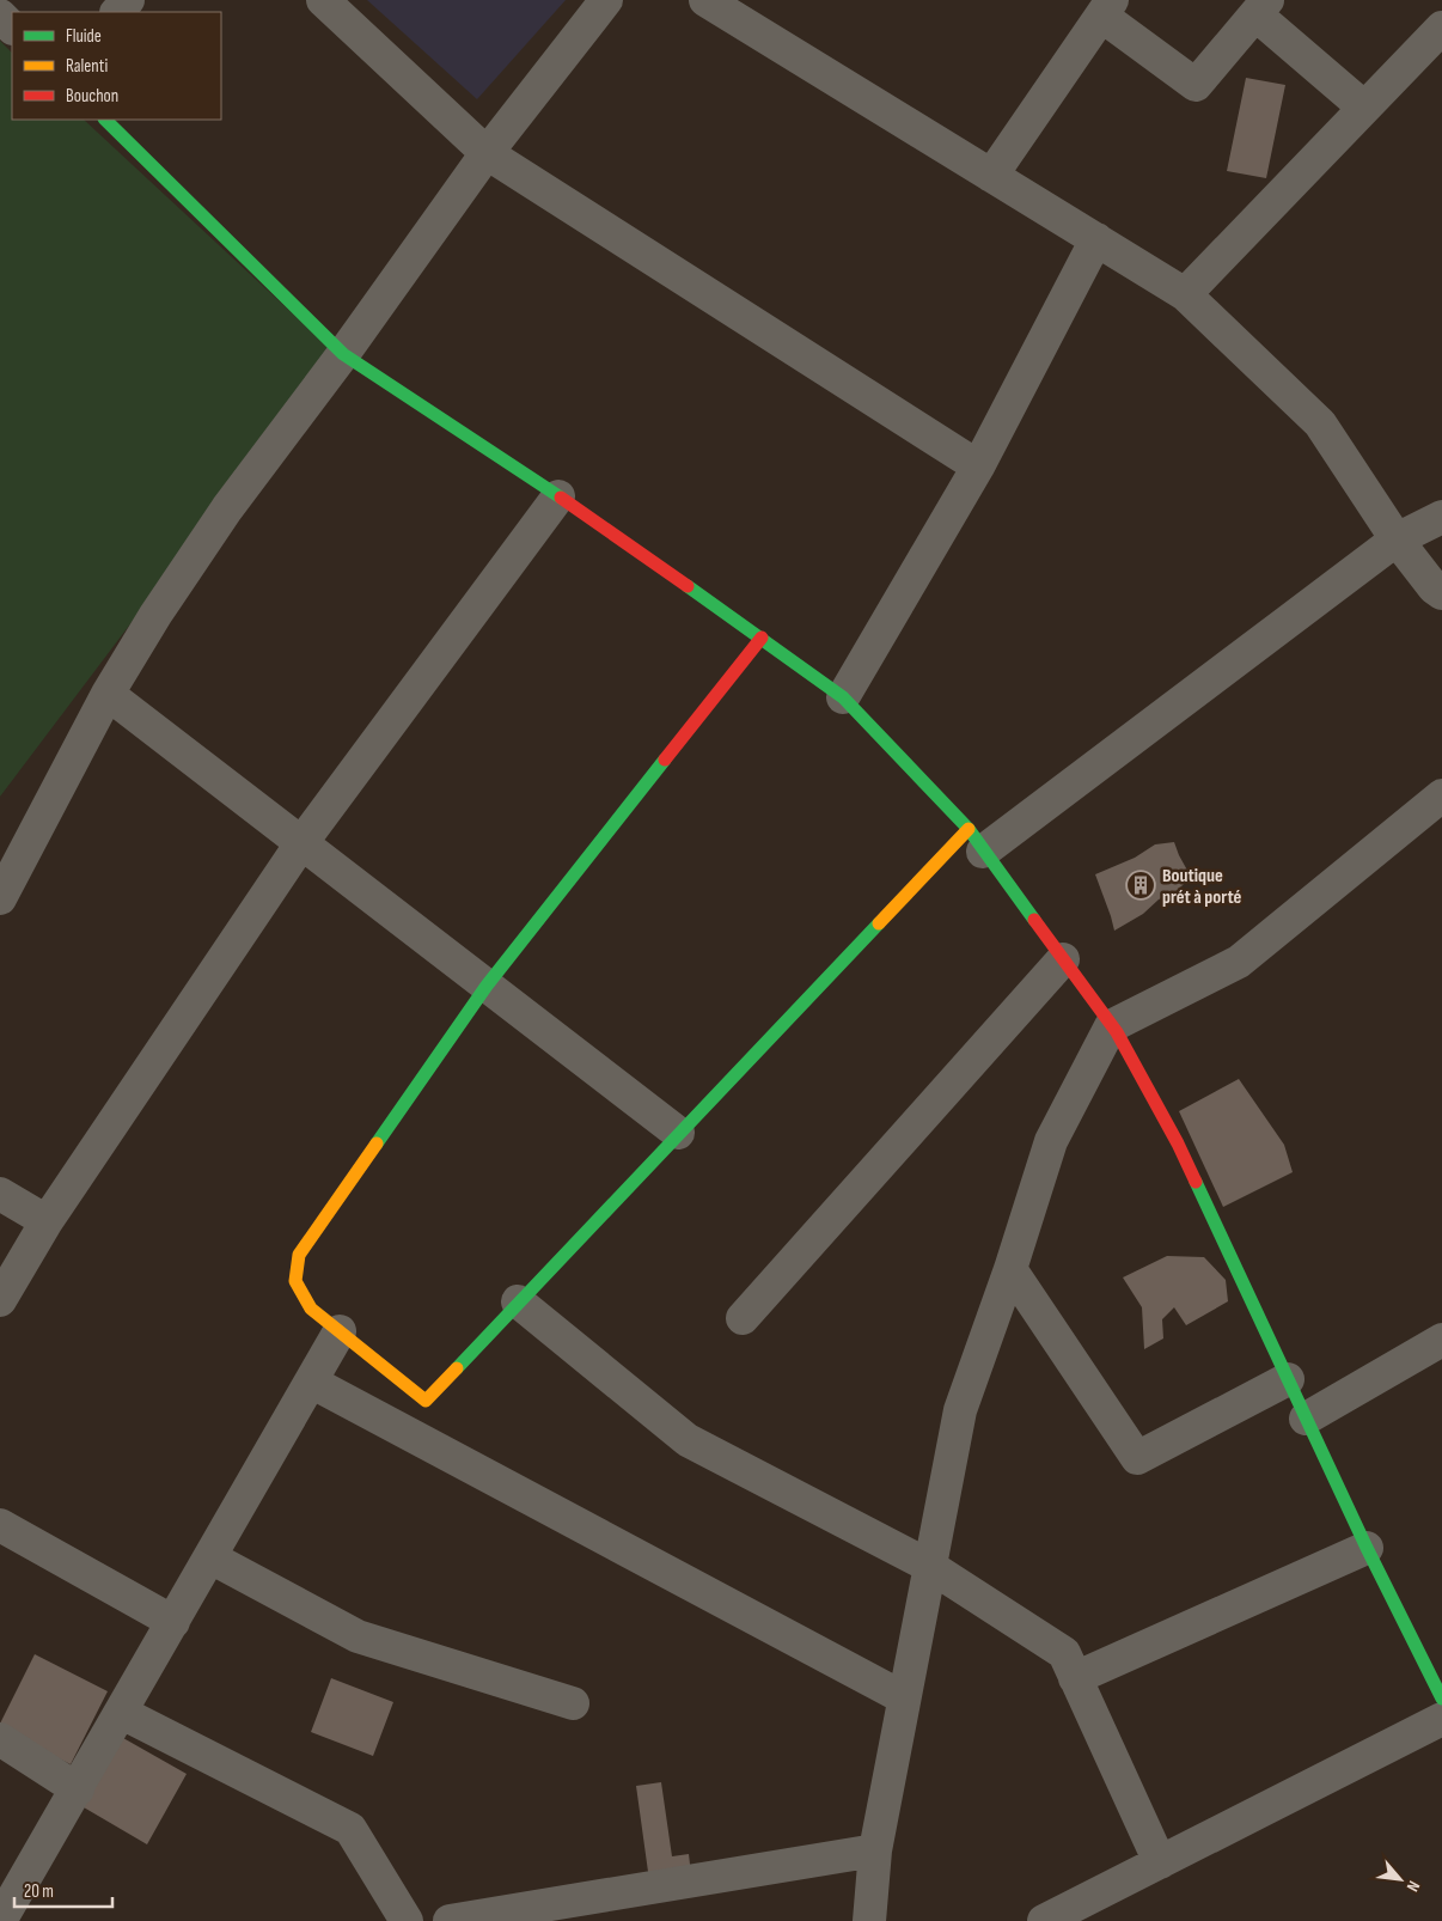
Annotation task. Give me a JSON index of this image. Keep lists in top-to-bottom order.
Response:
{
  "places": {
    "building": ["Boutique prét à porté"]
  },
  "legend": ["Fluide", "Ralenti", "Bouchon"],
  "scale_bar": "20 m",
  "north": "bottom right"
}
